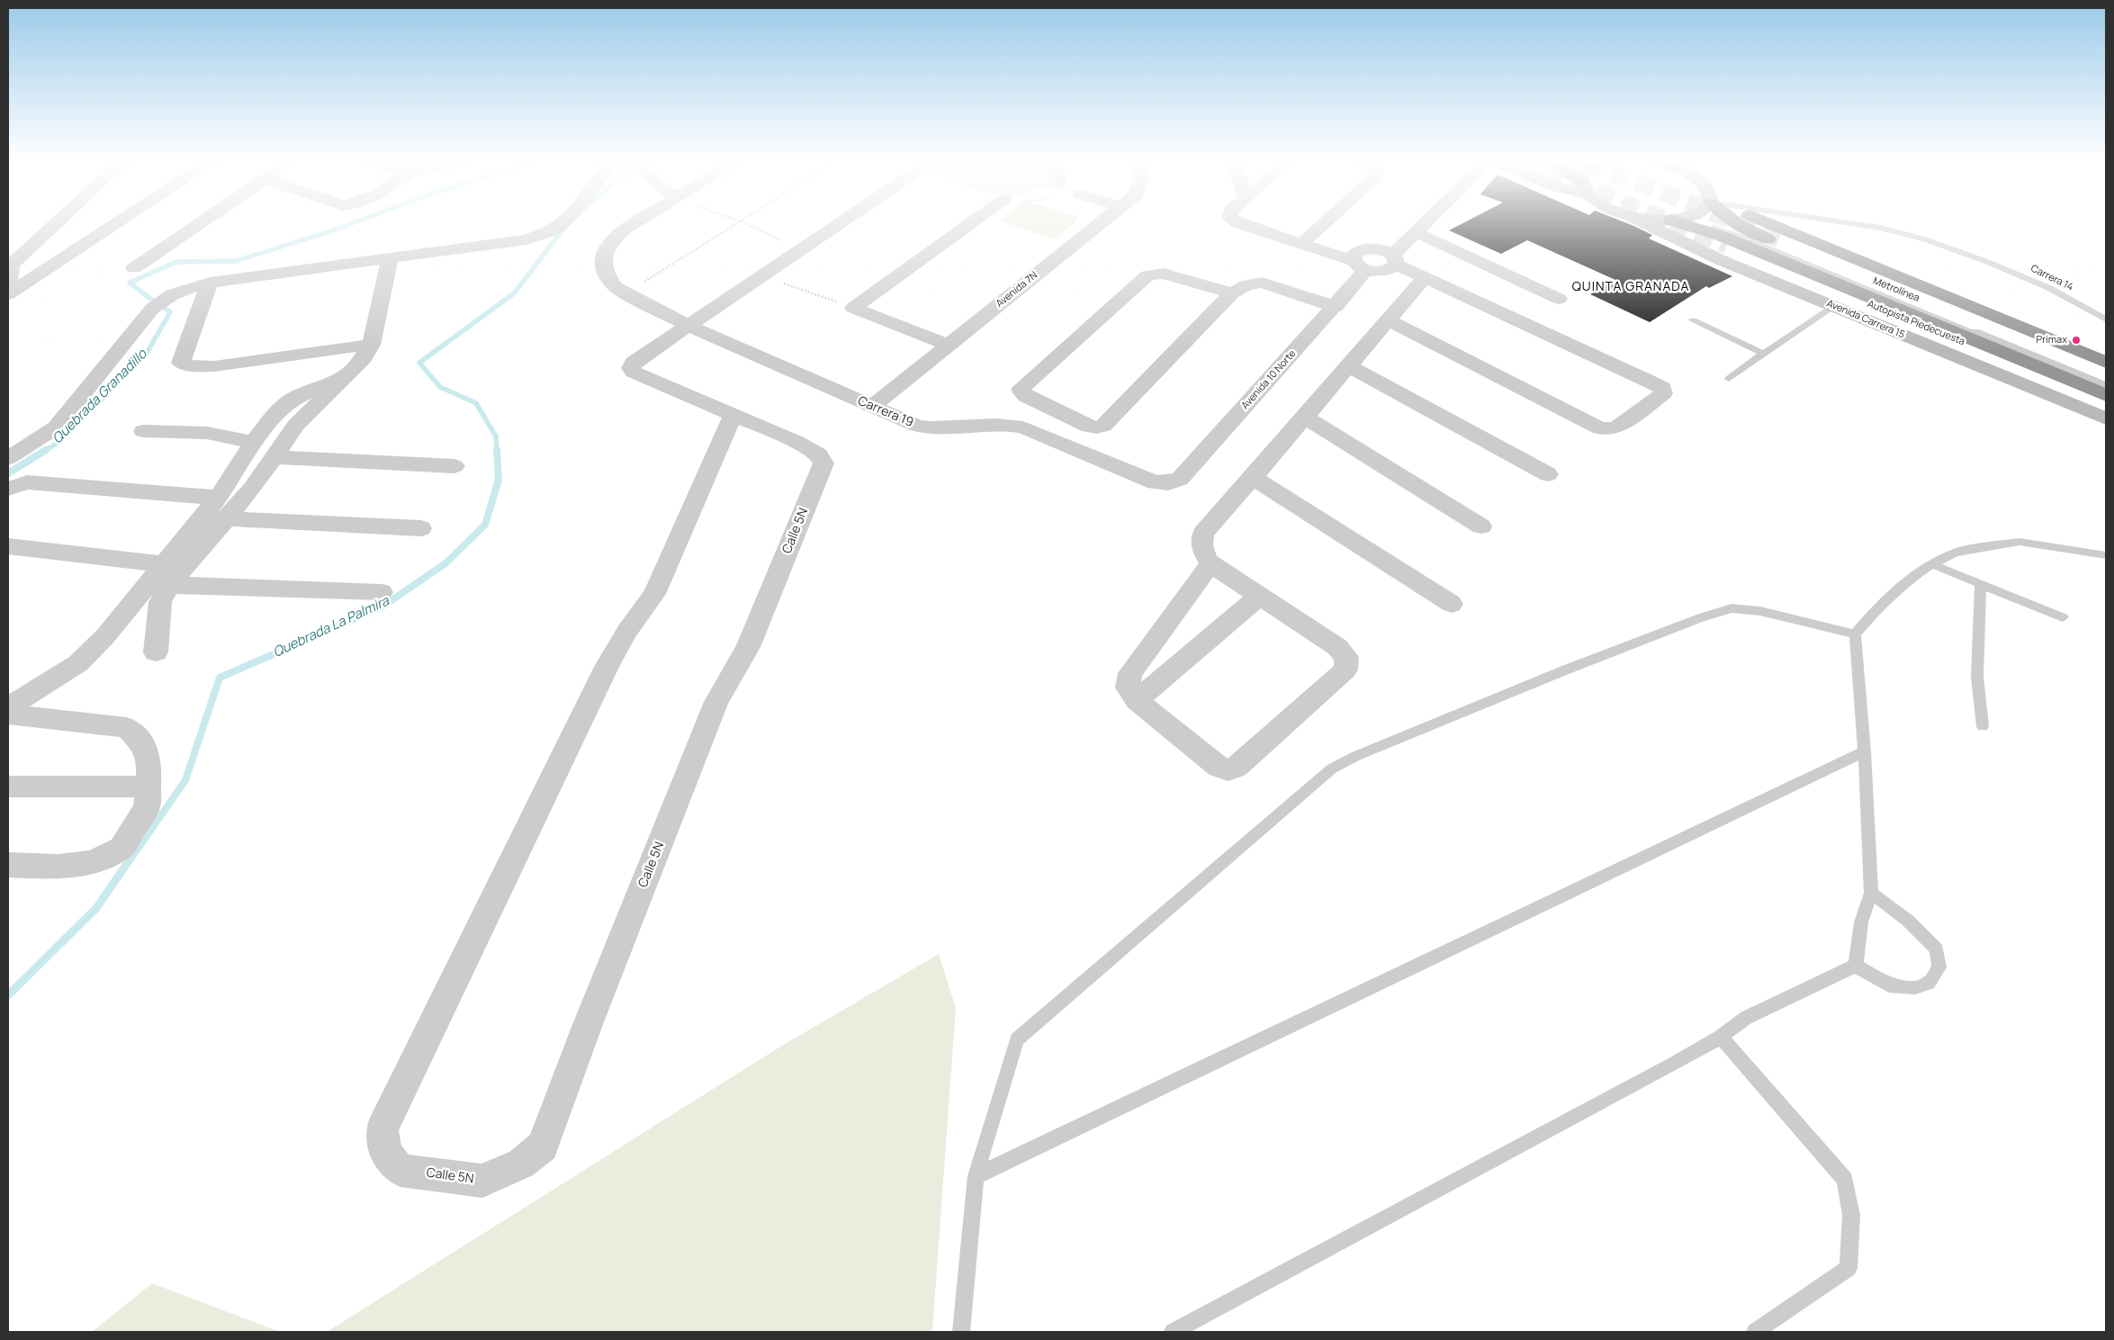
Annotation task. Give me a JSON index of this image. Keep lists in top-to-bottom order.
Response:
{
  "streets": {
    "highway": ["Autopista Piedecuesta"],
    "street": [
      "Avenida 7N",
      "Avenida Carrera 15",
      "Avenida 10 Norte",
      "Carrera 19",
      "Calle 5N"
    ],
    "lane": ["Carrera 14", "Metrolínea"]
  },
  "crossings": [
    ["Avenida 7N", "Carrera 19"],
    ["Avenida 10 Norte", "Carrera 19"],
    ["Carrera 19", "Calle 5N"]
  ],
  "districts": ["QUINTA GRANADA"],
  "water": ["Quebrada Granadillo", "Quebrada La Palmira"],
  "places": ["Primax"]
}
